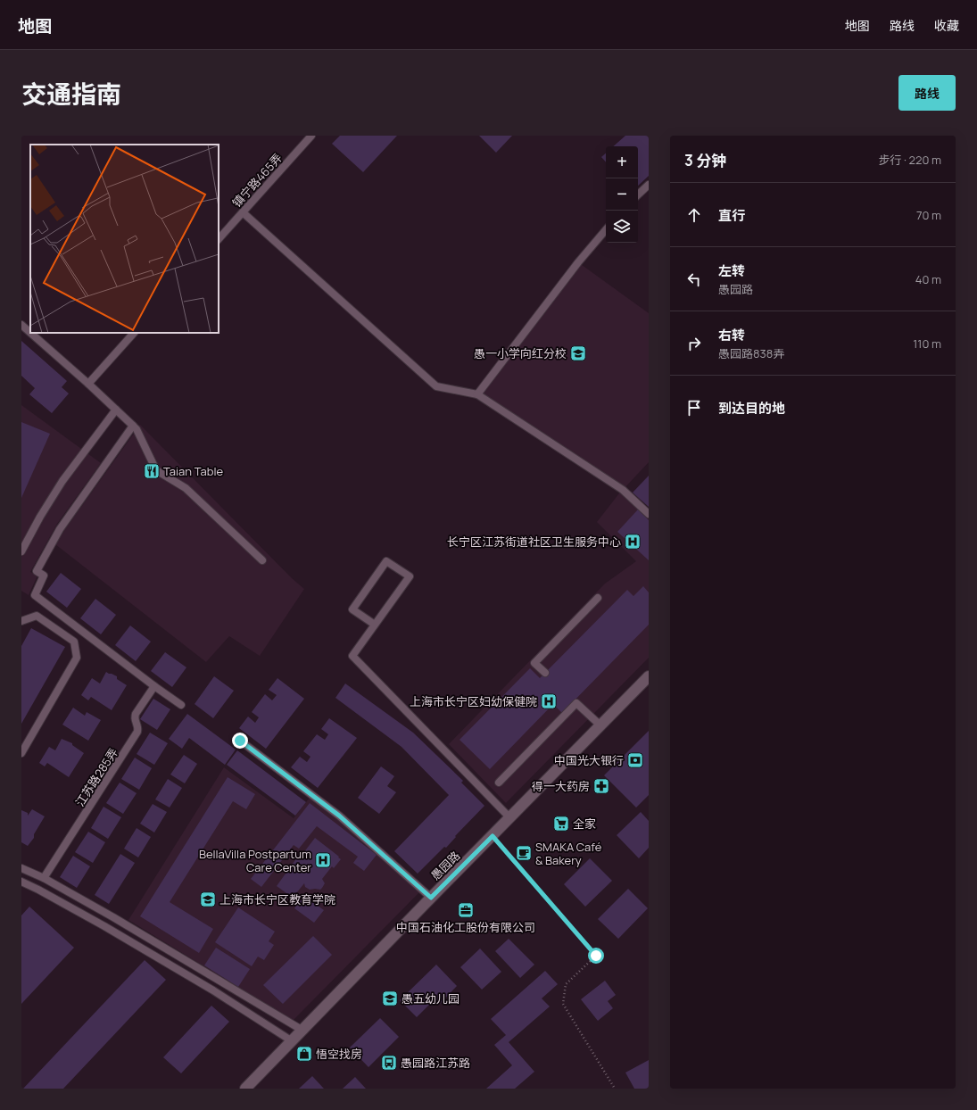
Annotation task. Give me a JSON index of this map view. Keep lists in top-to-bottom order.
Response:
{
  "streets": {
    "main road": ["愚园路"],
    "lane": ["镇宁路465弄", "江苏路285弄"]
  },
  "places": {
    "school or university": ["愚一小学向红分校", "上海市长宁区教育学院", "愚五幼儿园"],
    "restaurant": ["Taian Table"],
    "hospital": ["长宁区江苏街道社区卫生服务中心", "上海市长宁区妇幼保健院", "BellaVilla Postpartum Care Center"],
    "bank": ["中国光大银行"],
    "pharmacy": ["得一大药房"],
    "supermarket": ["全家"],
    "cafe": ["SMAKA Café & Bakery"],
    "office": ["中国石油化工股份有限公司"],
    "shop": ["悟空找房"],
    "bus stop": ["愚园路江苏路"]
  },
  "page": {
    "header": "地图",
    "nav": ["地图", "路线", "收藏"],
    "title": "交通指南",
    "buttons": "路线",
    "heading": ["3 分钟", "步行 · 220 m"],
    "map_buttons": ["+", "−"],
    "list": [
      ["直行", "70 m"],
      ["左转", "愚园路", "40 m"],
      ["右转", "愚园路838弄", "110 m"],
      "到达目的地"
    ]
  }
}
